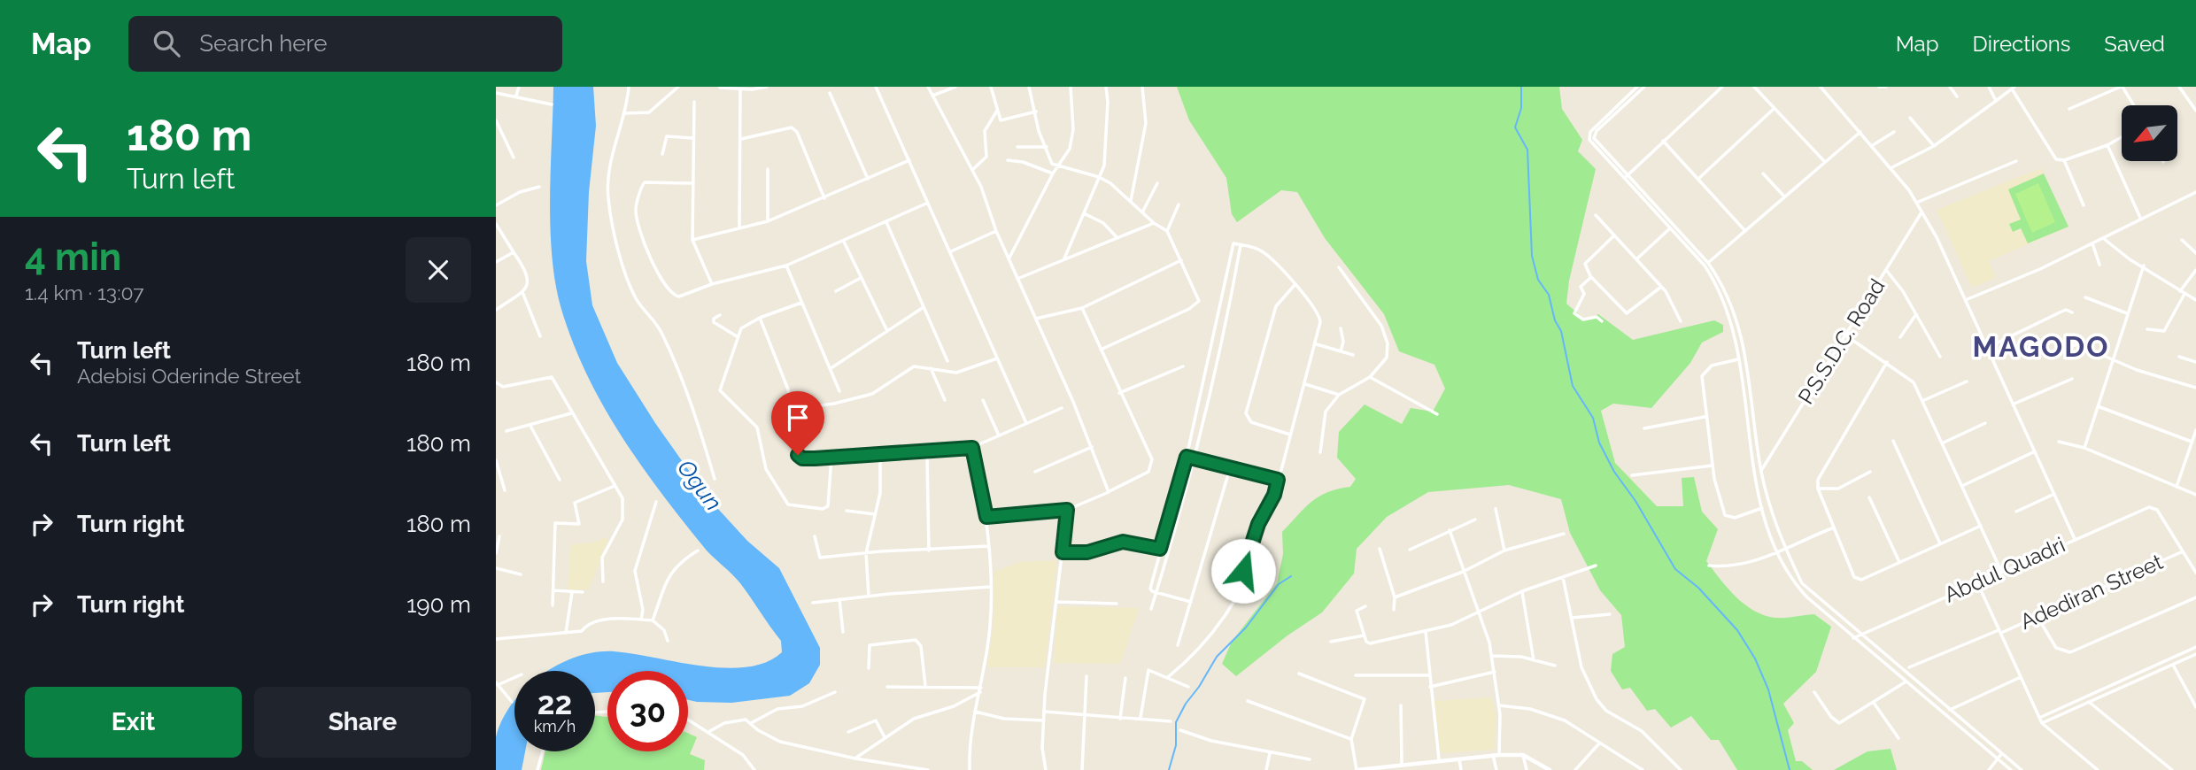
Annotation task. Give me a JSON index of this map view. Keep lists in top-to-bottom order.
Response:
{
  "streets": {
    "street": ["P.S.S.D.C. Road", "Abdul Quadri", "Adediran Street"]
  },
  "crossings": [
    ["Abdul Quadri", "Adediran Street"]
  ],
  "districts": ["MAGODO"],
  "water": ["Ogun"],
  "north": "bottom left",
  "page": {
    "header": "Map",
    "search": "Search here",
    "nav": ["Map", "Directions", "Saved"],
    "turn": ["180 m", "Turn left"],
    "heading": ["4 min", "1.4 km · 13:07"],
    "list": [
      {
        "name": "Turn left",
        "note": "Adebisi Oderinde Street",
        "value": "180 m"
      },
      {
        "name": "Turn left",
        "value": "180 m"
      },
      {
        "name": "Turn right",
        "value": "180 m"
      },
      {
        "name": "Turn right",
        "value": "190 m"
      }
    ],
    "speed": "22 km/h",
    "limit": "30",
    "buttons": ["Exit", "Share"]
  }
}
